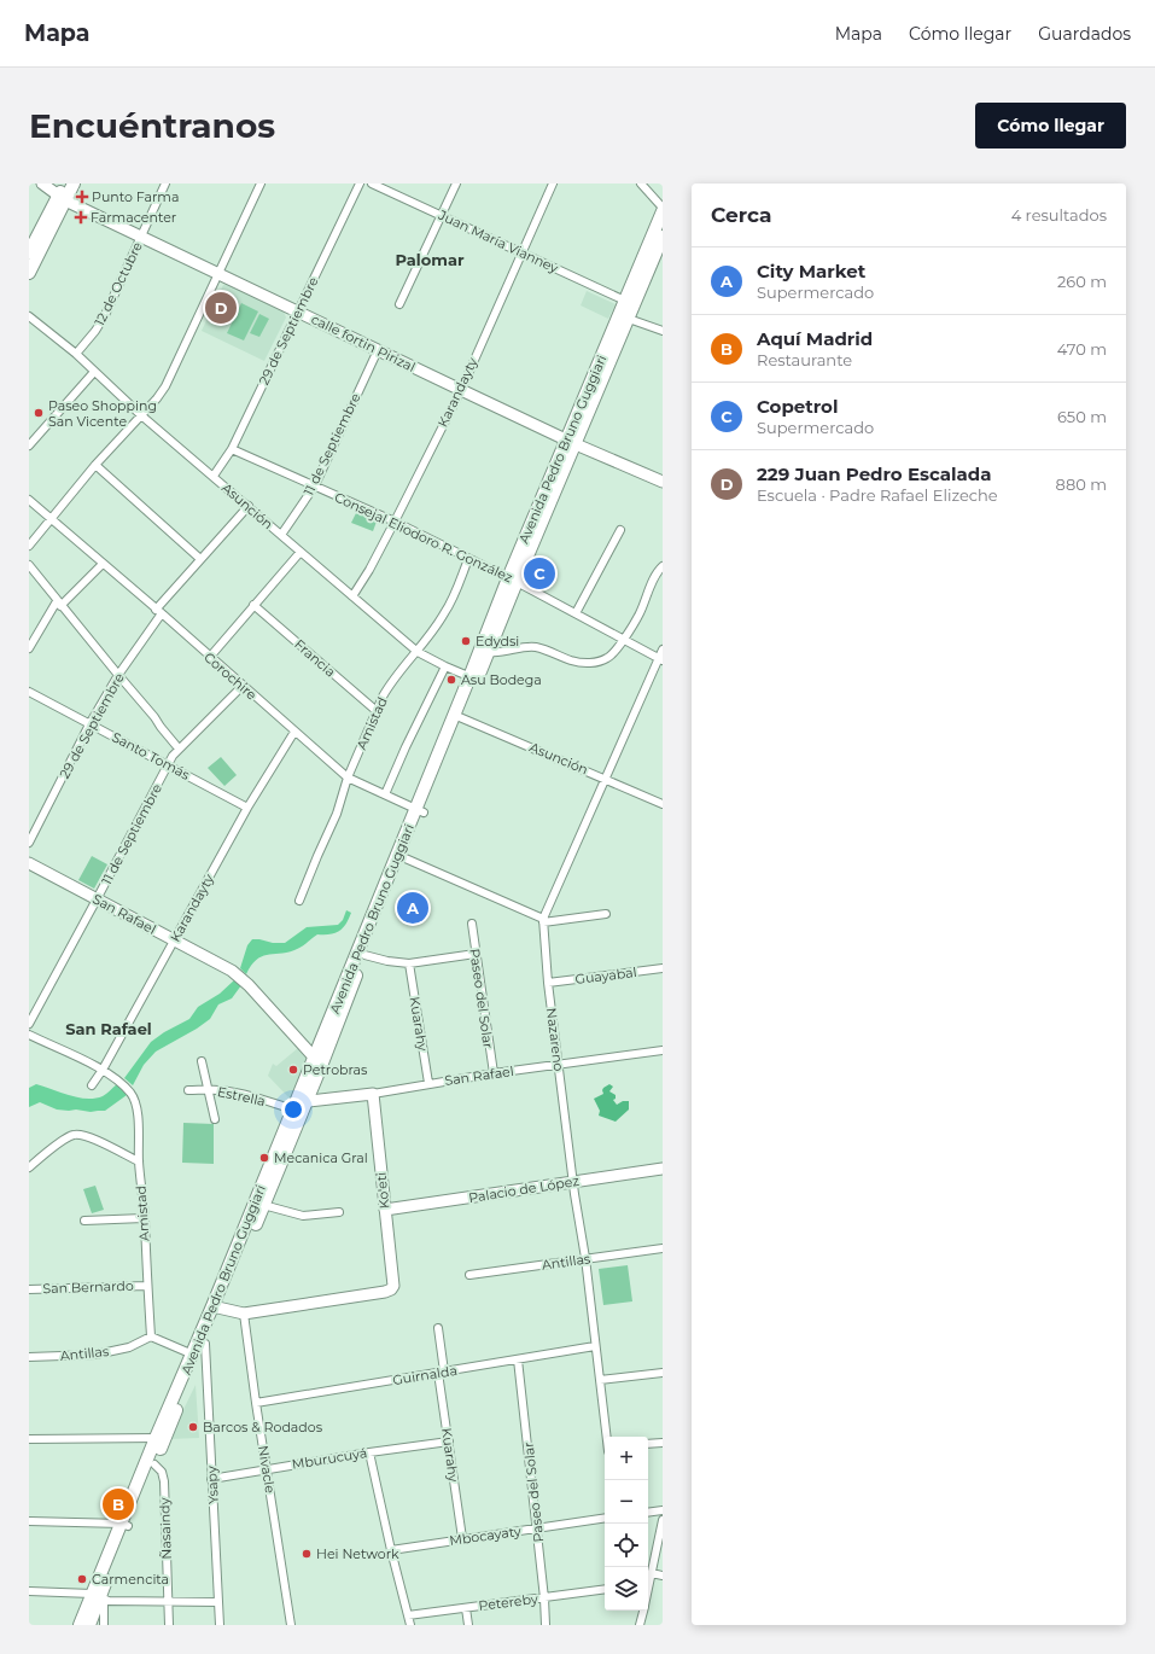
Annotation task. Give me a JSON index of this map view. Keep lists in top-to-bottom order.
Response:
{
  "streets": {
    "main road": ["Avenida Pedro Bruno Guggiari"],
    "street": [
      "Juan María Vianney",
      "12 de Octubre",
      "29 de Septiembre",
      "calle fortin Pirizal",
      "Karandayty",
      "11 de Septiembre",
      "Asunción",
      "Consejal Eliodoro R. González",
      "Francia",
      "Corochire",
      "Amistad",
      "Santo Tomás",
      "San Rafael",
      "Guayabal",
      "Paseo del Solar",
      "Kuarahy",
      "Nazareno",
      "Estrella",
      "Palacio de López",
      "Ko'eti",
      "Antillas",
      "San Bernardo",
      "Guirnalda",
      "Mburucuyá",
      "Nivacle",
      "Ysapy",
      "Ñasaindy",
      "Mbocayaty",
      "Petereby"
    ]
  },
  "crossings": [
    ["Juan María Vianney", "Karandayty"],
    ["Juan María Vianney", "Avenida Pedro Bruno Guggiari"],
    ["12 de Octubre", "calle fortin Pirizal"],
    ["12 de Octubre", "Asunción"],
    ["29 de Septiembre", "calle fortin Pirizal"],
    ["29 de Septiembre", "Asunción"],
    ["29 de Septiembre", "Consejal Eliodoro R. González"],
    ["29 de Septiembre", "Corochire"],
    ["29 de Septiembre", "Santo Tomás"],
    ["calle fortin Pirizal", "Karandayty"],
    ["calle fortin Pirizal", "11 de Septiembre"],
    ["calle fortin Pirizal", "Avenida Pedro Bruno Guggiari"],
    ["Karandayty", "Asunción"],
    ["Karandayty", "Consejal Eliodoro R. González"],
    ["Karandayty", "Corochire"],
    ["Karandayty", "Amistad"],
    ["Karandayty", "Santo Tomás"],
    ["Karandayty", "San Rafael"],
    ["11 de Septiembre", "Asunción"],
    ["11 de Septiembre", "Consejal Eliodoro R. González"],
    ["11 de Septiembre", "Corochire"],
    ["11 de Septiembre", "Santo Tomás"],
    ["11 de Septiembre", "San Rafael"],
    ["Avenida Pedro Bruno Guggiari", "Asunción"],
    ["Avenida Pedro Bruno Guggiari", "Consejal Eliodoro R. González"],
    ["Avenida Pedro Bruno Guggiari", "Corochire"],
    ["Avenida Pedro Bruno Guggiari", "San Rafael"],
    ["Avenida Pedro Bruno Guggiari", "Estrella"],
    ["Avenida Pedro Bruno Guggiari", "Ysapy"],
    ["Avenida Pedro Bruno Guggiari", "Ñasaindy"],
    ["Asunción", "Amistad"],
    ["Asunción", "Nazareno"],
    ["Consejal Eliodoro R. González", "Amistad"],
    ["Consejal Eliodoro R. González", "Nazareno"],
    ["Francia", "Amistad"],
    ["Corochire", "Amistad"],
    ["Amistad", "Antillas"],
    ["Amistad", "San Bernardo"],
    ["San Rafael", "Paseo del Solar"],
    ["San Rafael", "Kuarahy"],
    ["San Rafael", "Nazareno"],
    ["San Rafael", "Estrella"],
    ["San Rafael", "Ko'eti"],
    ["Guayabal", "Nazareno"],
    ["Paseo del Solar", "Guirnalda"],
    ["Paseo del Solar", "Mbocayaty"],
    ["Paseo del Solar", "Petereby"],
    ["Kuarahy", "Guirnalda"],
    ["Kuarahy", "Mburucuyá"],
    ["Kuarahy", "Mbocayaty"],
    ["Nazareno", "Palacio de López"],
    ["Nazareno", "Antillas"],
    ["Nazareno", "Guirnalda"],
    ["Palacio de López", "Ko'eti"],
    ["Ko'eti", "Nivacle"],
    ["Guirnalda", "Nivacle"],
    ["Mburucuyá", "Nivacle"],
    ["Mburucuyá", "Ysapy"]
  ],
  "districts": ["Palomar", "San Rafael"],
  "places": {
    "health": ["Punto Farma", "Farmacenter"],
    "other": [
      "Paseo Shopping San Vicente",
      "Edydsi",
      "Asu Bodega",
      "Petrobras",
      "Mecanica Gral",
      "Barcos & Rodados",
      "Hei Network",
      "Carmencita"
    ]
  },
  "page": {
    "header": "Mapa",
    "nav": ["Mapa", "Cómo llegar", "Guardados"],
    "buttons": "Cómo llegar",
    "title": "Encuéntranos",
    "heading": ["Cerca", "4 resultados"],
    "list": [
      {
        "mark": "A",
        "name": "City Market",
        "note": "Supermercado",
        "value": "260 m"
      },
      {
        "mark": "B",
        "name": "Aquí Madrid",
        "note": "Restaurante",
        "value": "470 m"
      },
      {
        "mark": "C",
        "name": "Copetrol",
        "note": "Supermercado",
        "value": "650 m"
      },
      {
        "mark": "D",
        "name": "229 Juan Pedro Escalada",
        "note": "Escuela · Padre Rafael Elizeche",
        "value": "880 m"
      }
    ],
    "pins": [
      "D",
      "C",
      "A",
      "B"
    ],
    "map_buttons": ["+", "−"]
  }
}
